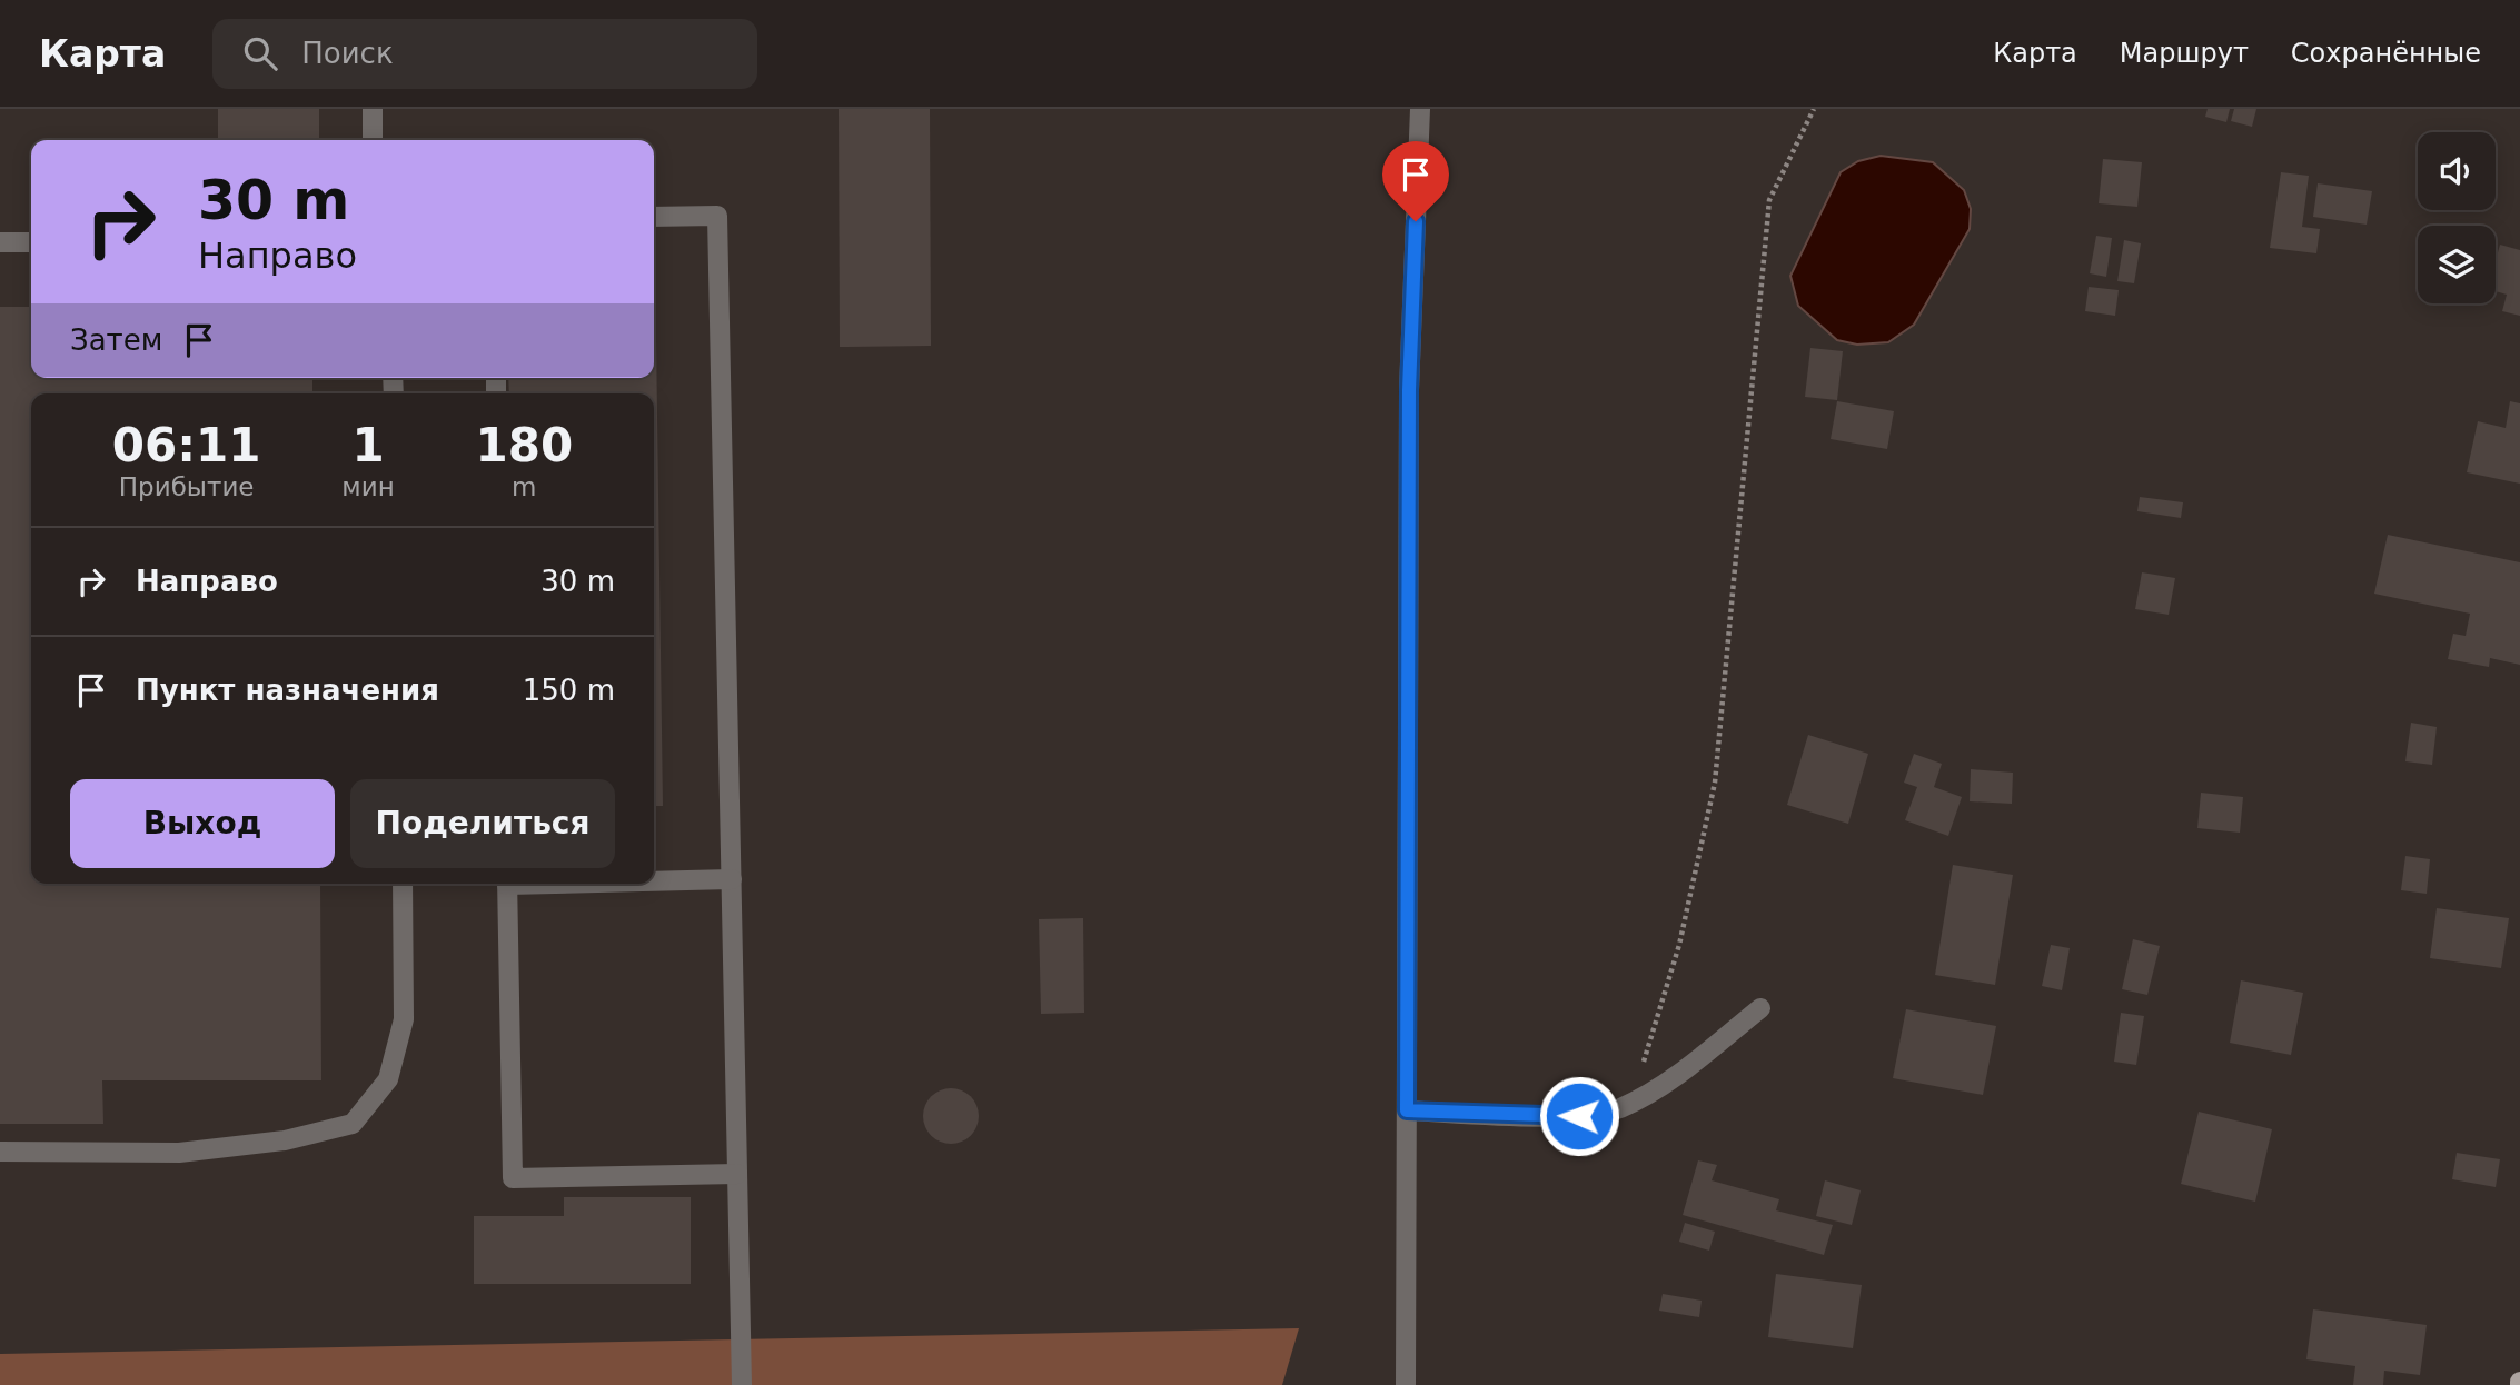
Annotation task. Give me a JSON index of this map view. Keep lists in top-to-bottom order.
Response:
{
  "page": {
    "header": "Карта",
    "search": "Поиск",
    "nav": ["Карта", "Маршрут", "Сохранённые"],
    "turn": ["30 m", "Направо"],
    "then": "Затем",
    "eta": [
      "06:11",
      "Прибытие",
      "1",
      "мин",
      "180",
      "m"
    ],
    "list": [
      {
        "name": "Направо",
        "value": "30 m"
      },
      {
        "name": "Пункт назначения",
        "value": "150 m"
      }
    ],
    "buttons": ["Выход", "Поделиться"]
  }
}
